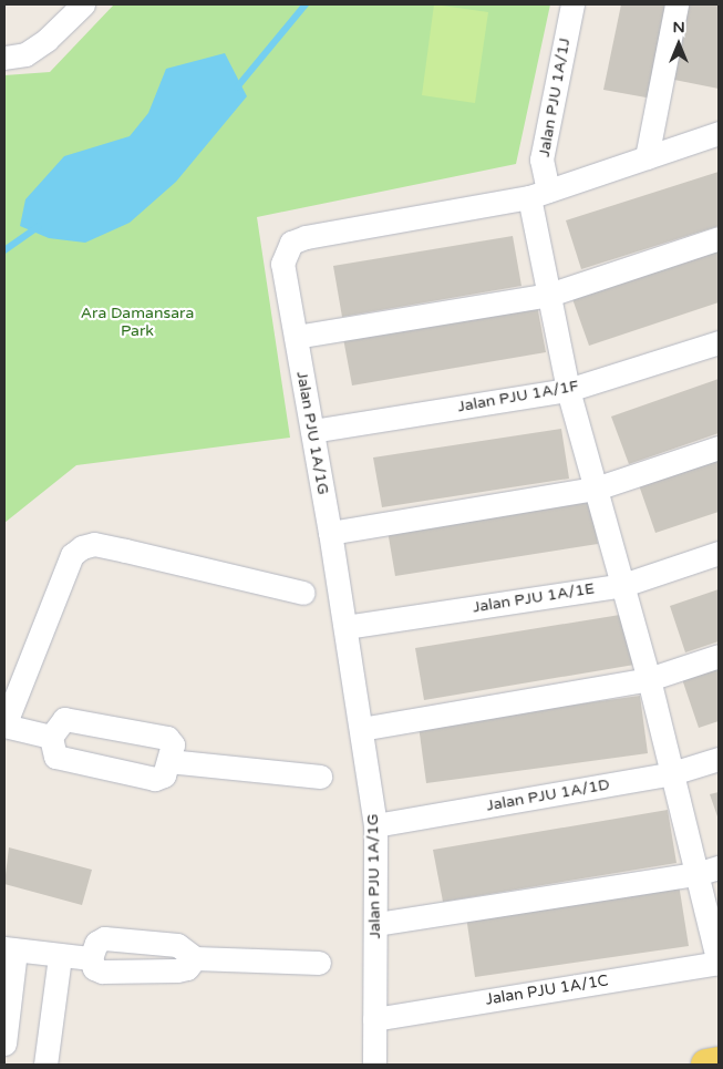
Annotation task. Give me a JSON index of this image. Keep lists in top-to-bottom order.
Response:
{
  "streets": {
    "street": [
      "Jalan PJU 1A/1J",
      "Jalan PJU 1A/1F",
      "Jalan PJU 1A/1G",
      "Jalan PJU 1A/1E",
      "Jalan PJU 1A/1D",
      "Jalan PJU 1A/1C"
    ]
  },
  "crossings": [
    ["Jalan PJU 1A/1J", "Jalan PJU 1A/1F"],
    ["Jalan PJU 1A/1J", "Jalan PJU 1A/1G"],
    ["Jalan PJU 1A/1J", "Jalan PJU 1A/1E"],
    ["Jalan PJU 1A/1J", "Jalan PJU 1A/1D"],
    ["Jalan PJU 1A/1J", "Jalan PJU 1A/1C"],
    ["Jalan PJU 1A/1F", "Jalan PJU 1A/1G"],
    ["Jalan PJU 1A/1G", "Jalan PJU 1A/1E"],
    ["Jalan PJU 1A/1G", "Jalan PJU 1A/1D"],
    ["Jalan PJU 1A/1G", "Jalan PJU 1A/1C"]
  ],
  "parks": ["Ara Damansara Park"],
  "north": "top"
}
